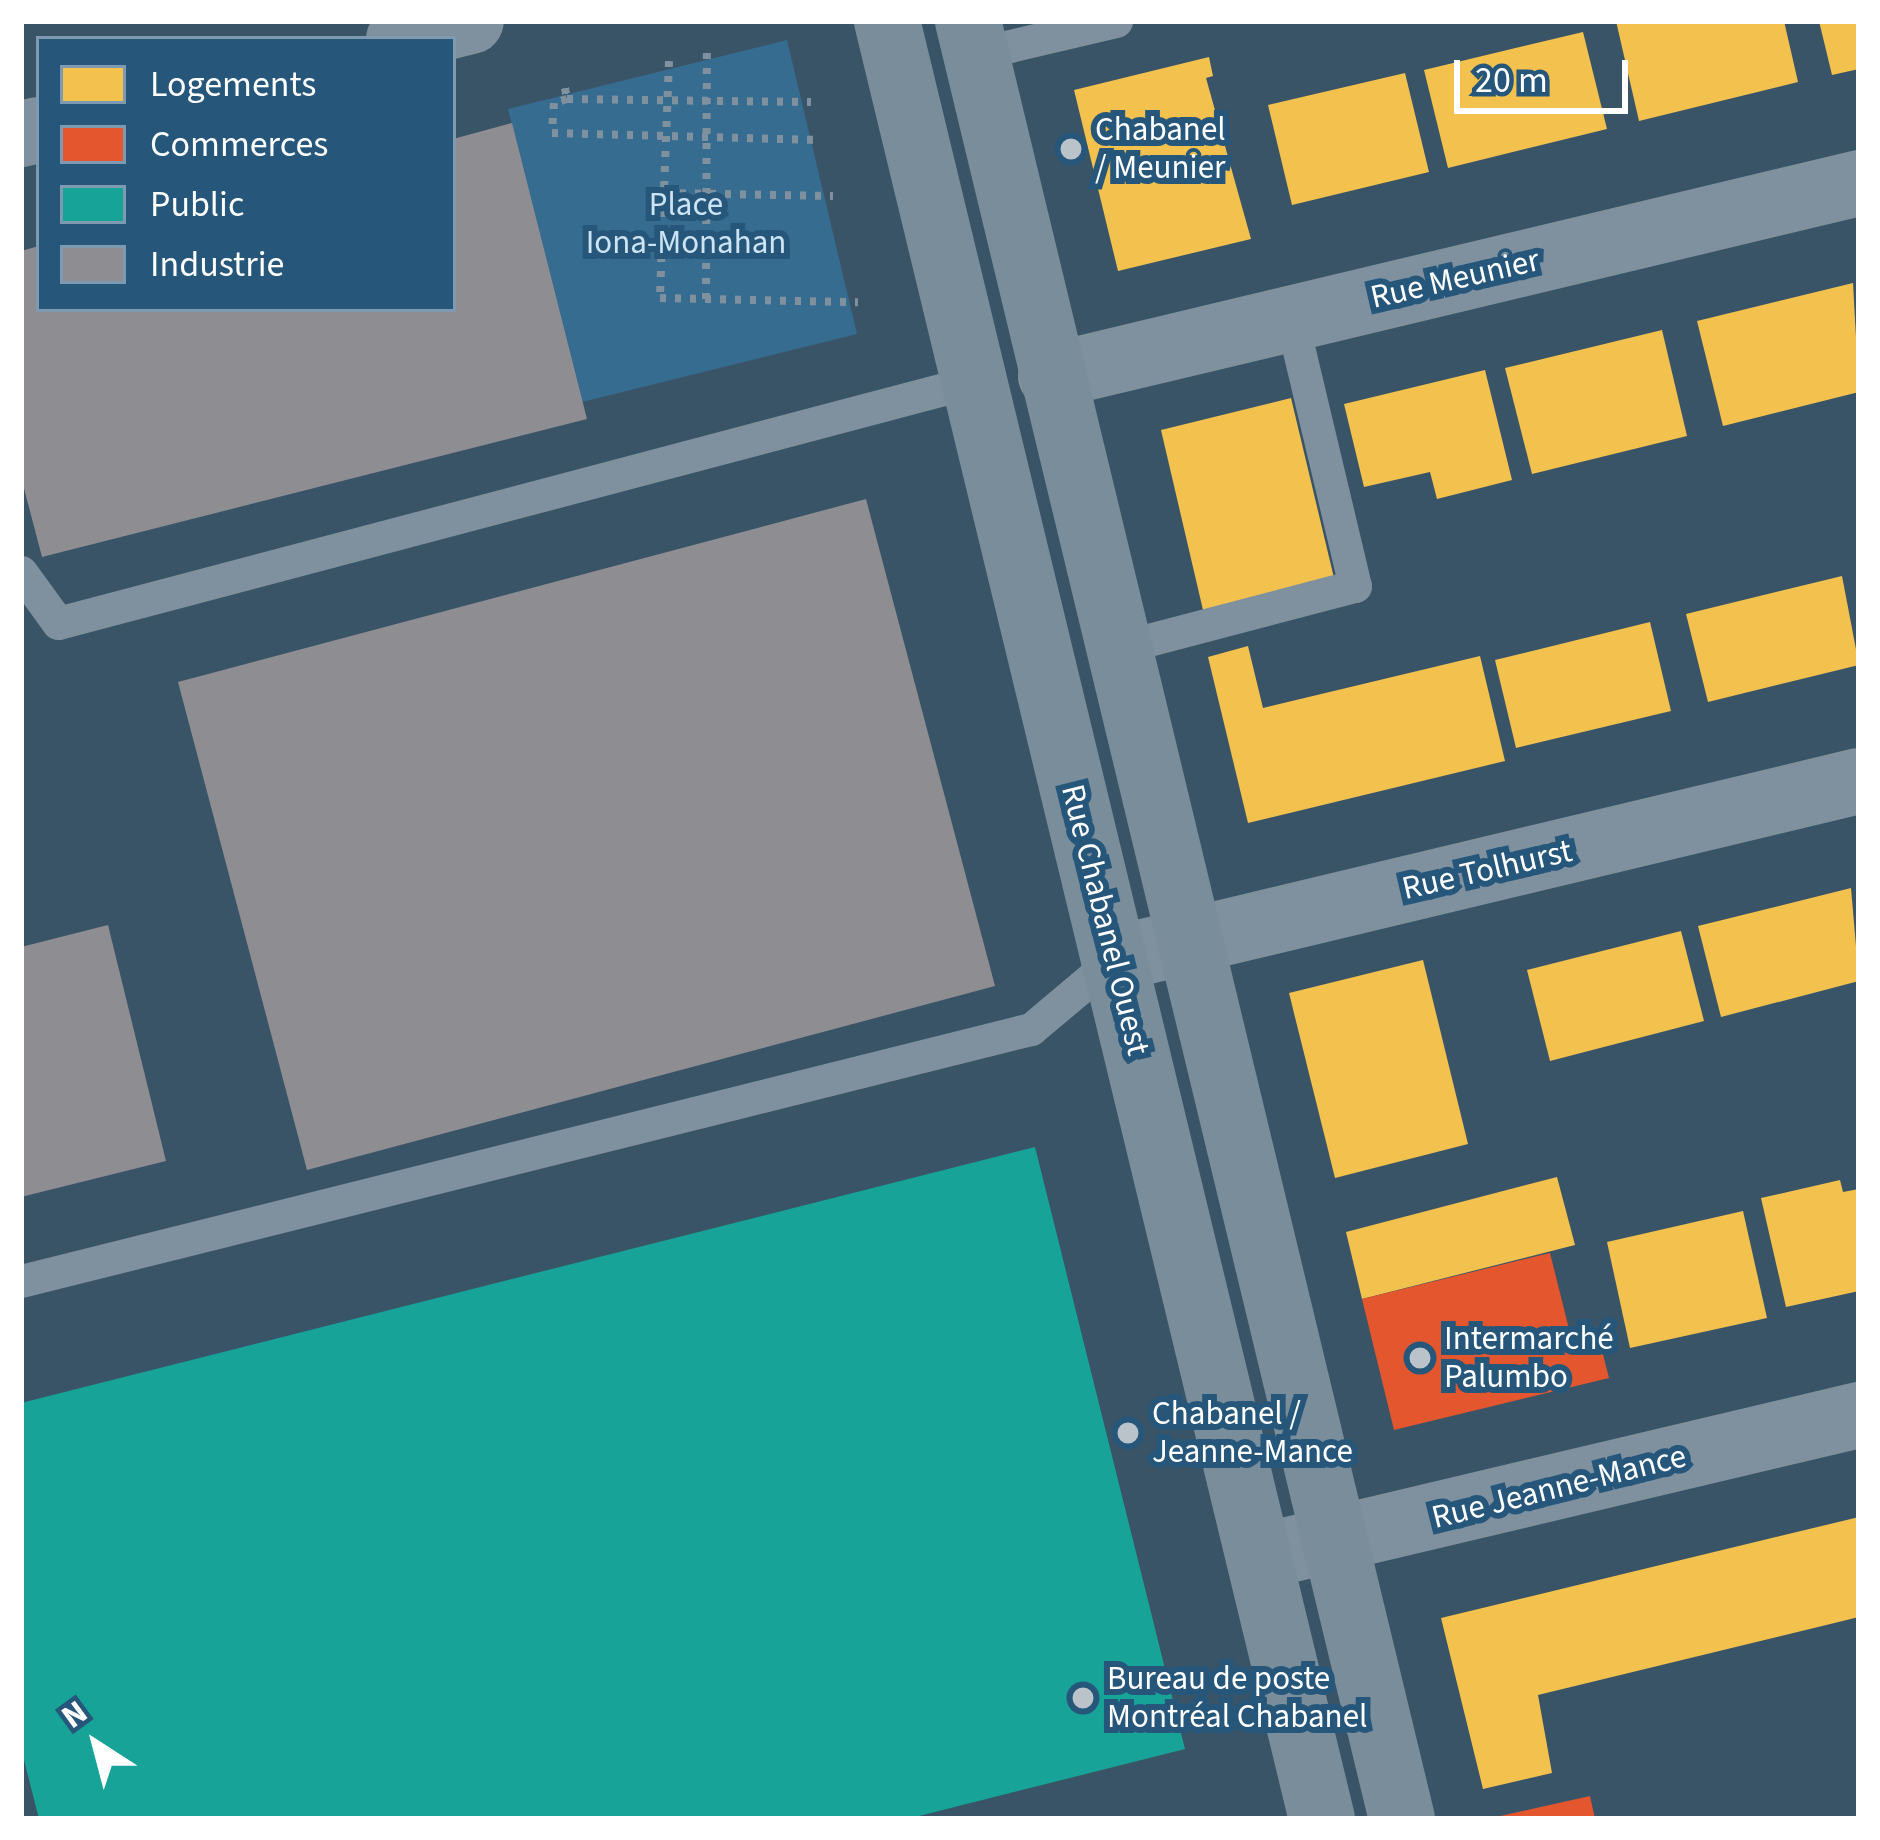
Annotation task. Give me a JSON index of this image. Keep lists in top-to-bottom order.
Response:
{
  "streets": {
    "street": [
      "Rue Meunier",
      "Rue Tolhurst",
      "Rue Chabanel Ouest",
      "Rue Jeanne-Mance"
    ]
  },
  "crossings": [
    ["Rue Tolhurst", "Rue Chabanel Ouest"],
    ["Rue Chabanel Ouest", "Rue Jeanne-Mance"]
  ],
  "parks": ["Place Iona-Monahan"],
  "places": [
    "Chabanel / Meunier",
    "Intermarché Palumbo",
    "Chabanel / Jeanne-Mance",
    "Bureau de poste Montréal Chabanel"
  ],
  "legend": [
    "Logements",
    "Commerces",
    "Public",
    "Industrie"
  ],
  "scale_bar": "20 m",
  "north": "top left"
}
